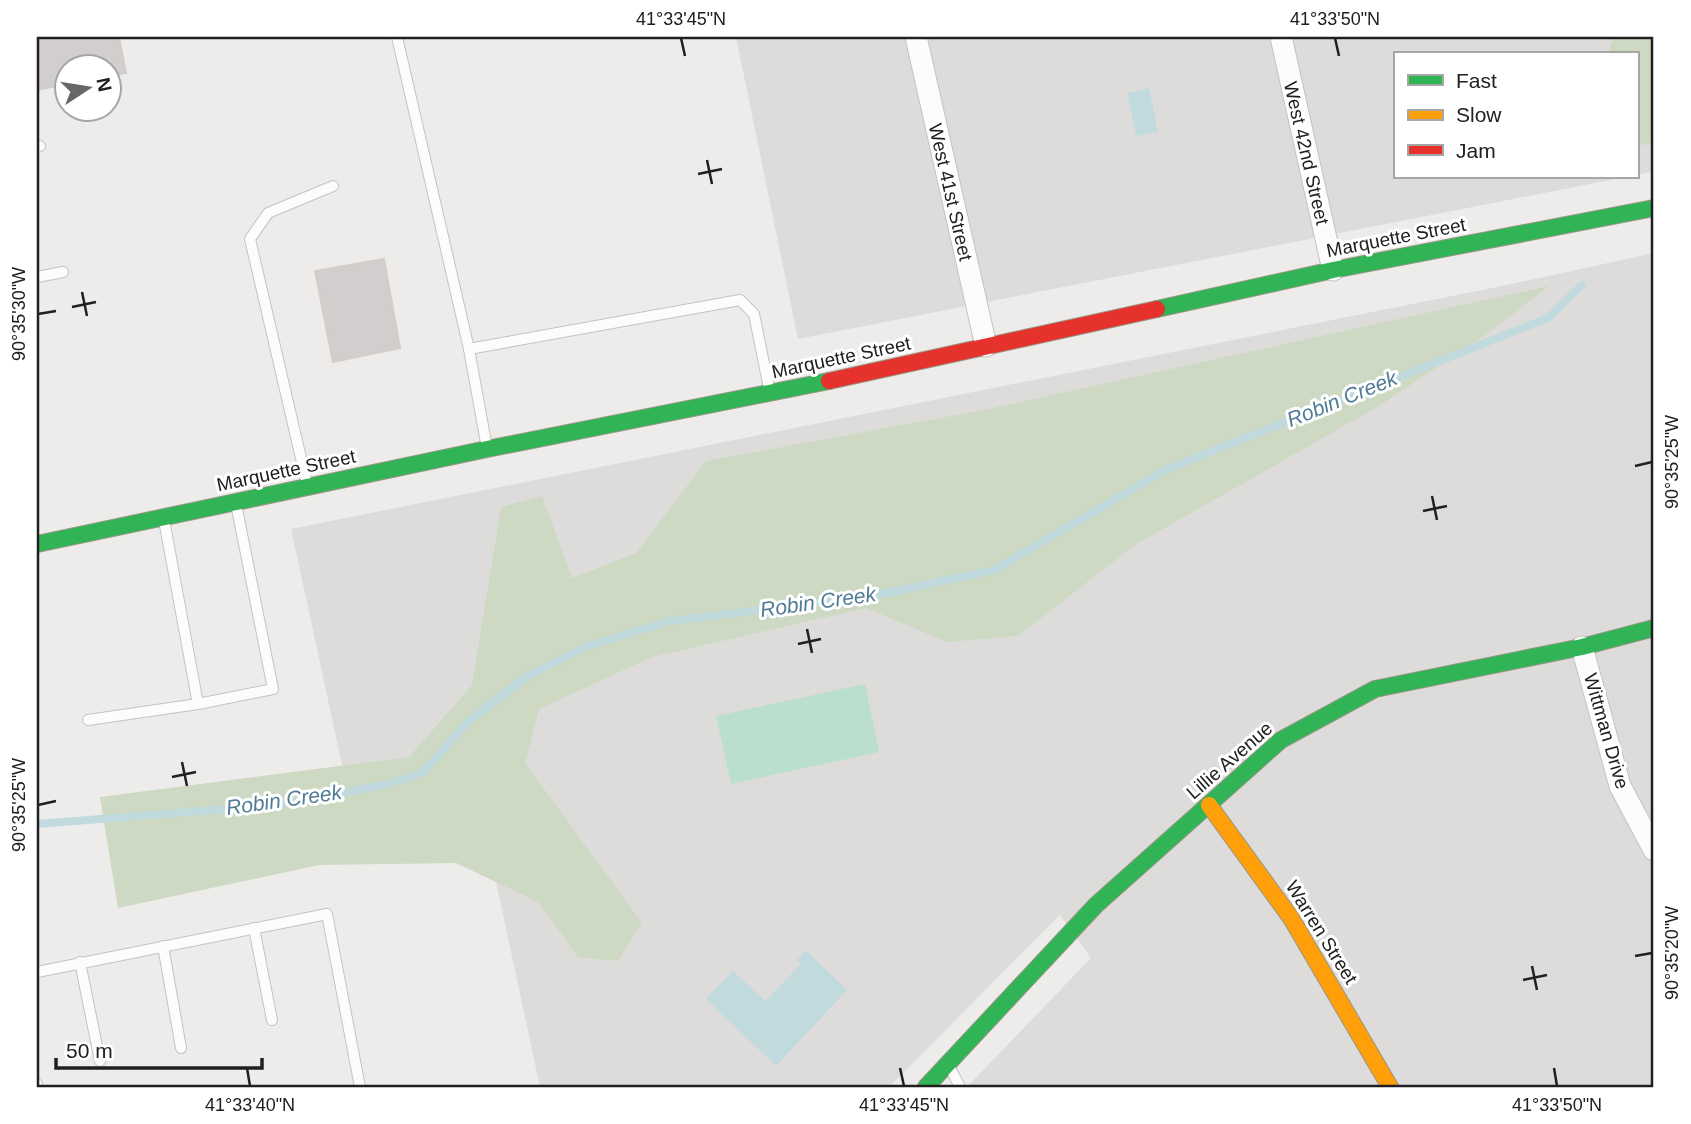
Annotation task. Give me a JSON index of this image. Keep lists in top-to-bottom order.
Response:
{
  "streets": {
    "street": [
      "West 42nd Street",
      "West 41st Street",
      "Marquette Street",
      "Wittman Drive",
      "Lillie Avenue",
      "Warren Street"
    ]
  },
  "crossings": [
    ["West 42nd Street", "Marquette Street"],
    ["West 41st Street", "Marquette Street"],
    ["Wittman Drive", "Lillie Avenue"],
    ["Lillie Avenue", "Warren Street"]
  ],
  "water": ["Robin Creek"],
  "legend": ["Fast", "Slow", "Jam"],
  "scale_bar": "50 m",
  "north": "right",
  "coordinates": [
    "41°33'45\"N",
    "41°33'50\"N",
    "90°35'30\"W",
    "90°35'25\"W",
    "90°35'20\"W",
    "41°33'40\"N"
  ]
}
